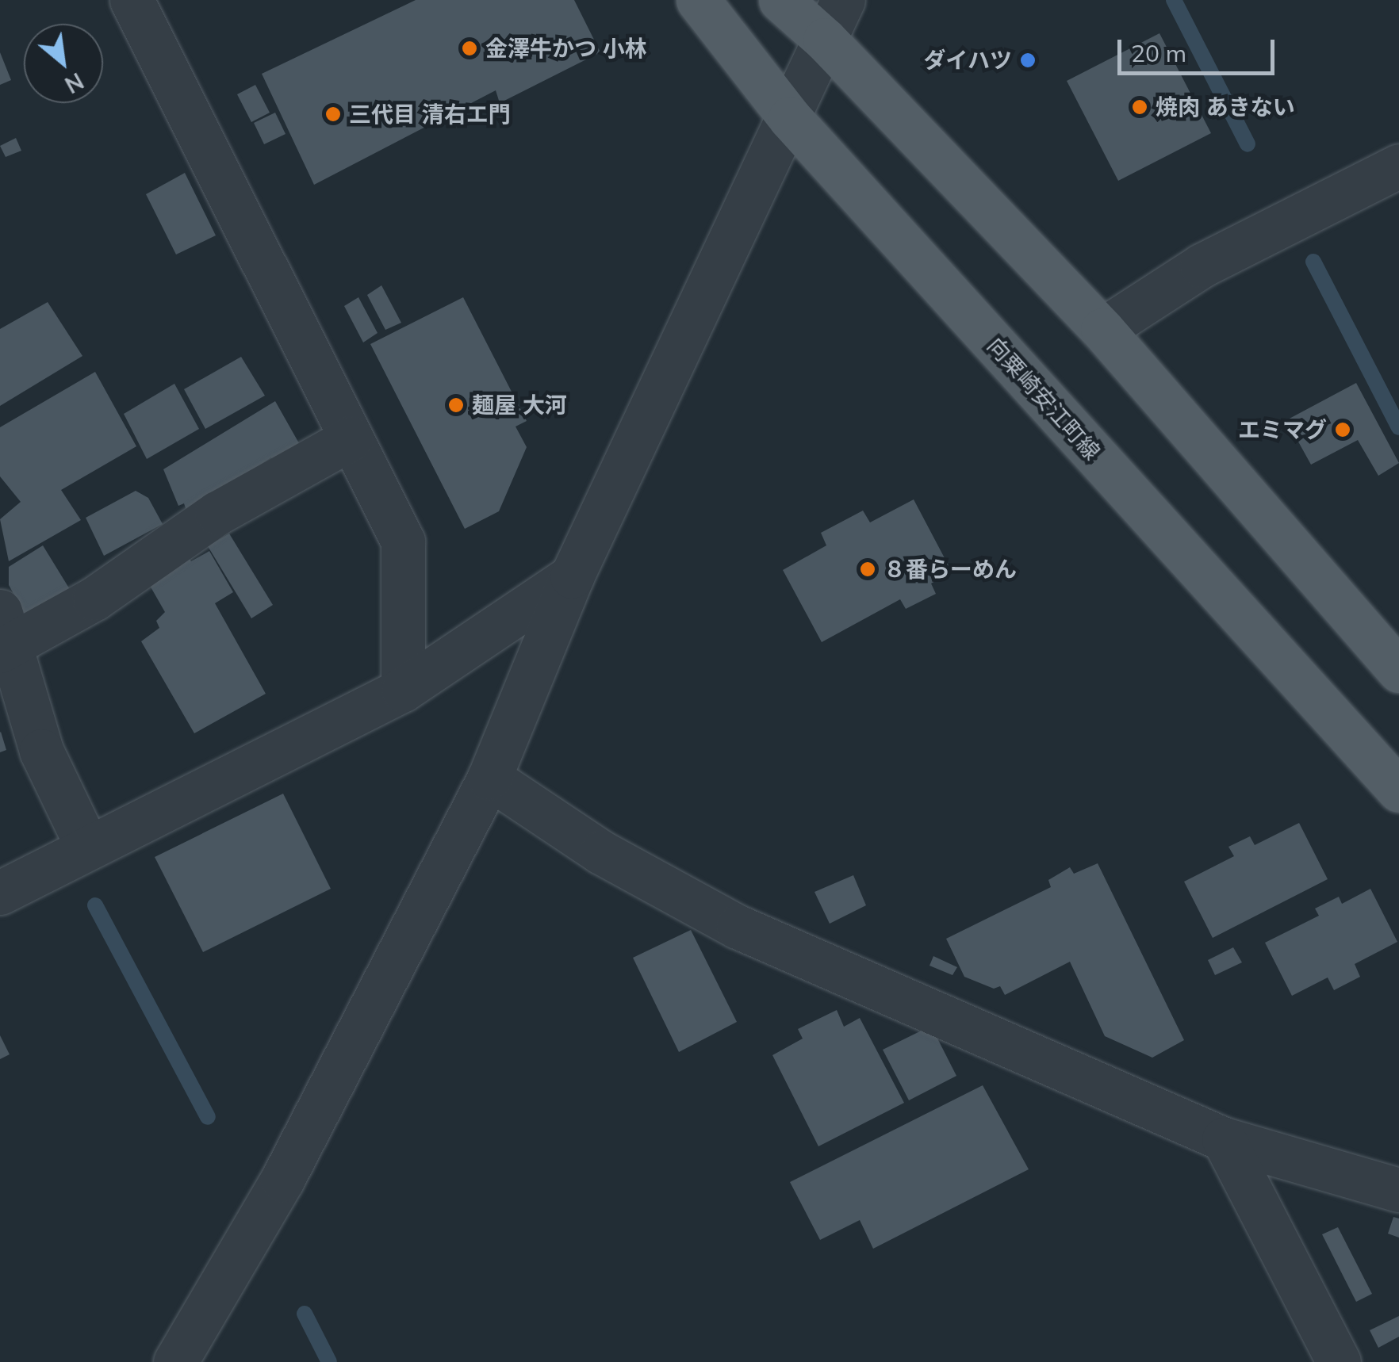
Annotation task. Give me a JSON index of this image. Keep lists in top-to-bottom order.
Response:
{
  "streets": {
    "main road": ["向粟崎安江町線"]
  },
  "places": [
    "金澤牛かつ 小林",
    "ダイハツ",
    "焼肉 あきない",
    "三代目 清右エ門",
    "麺屋 大河",
    "エミマグ",
    "８番らーめん"
  ],
  "scale_bar": "20 m",
  "north": "bottom right"
}
